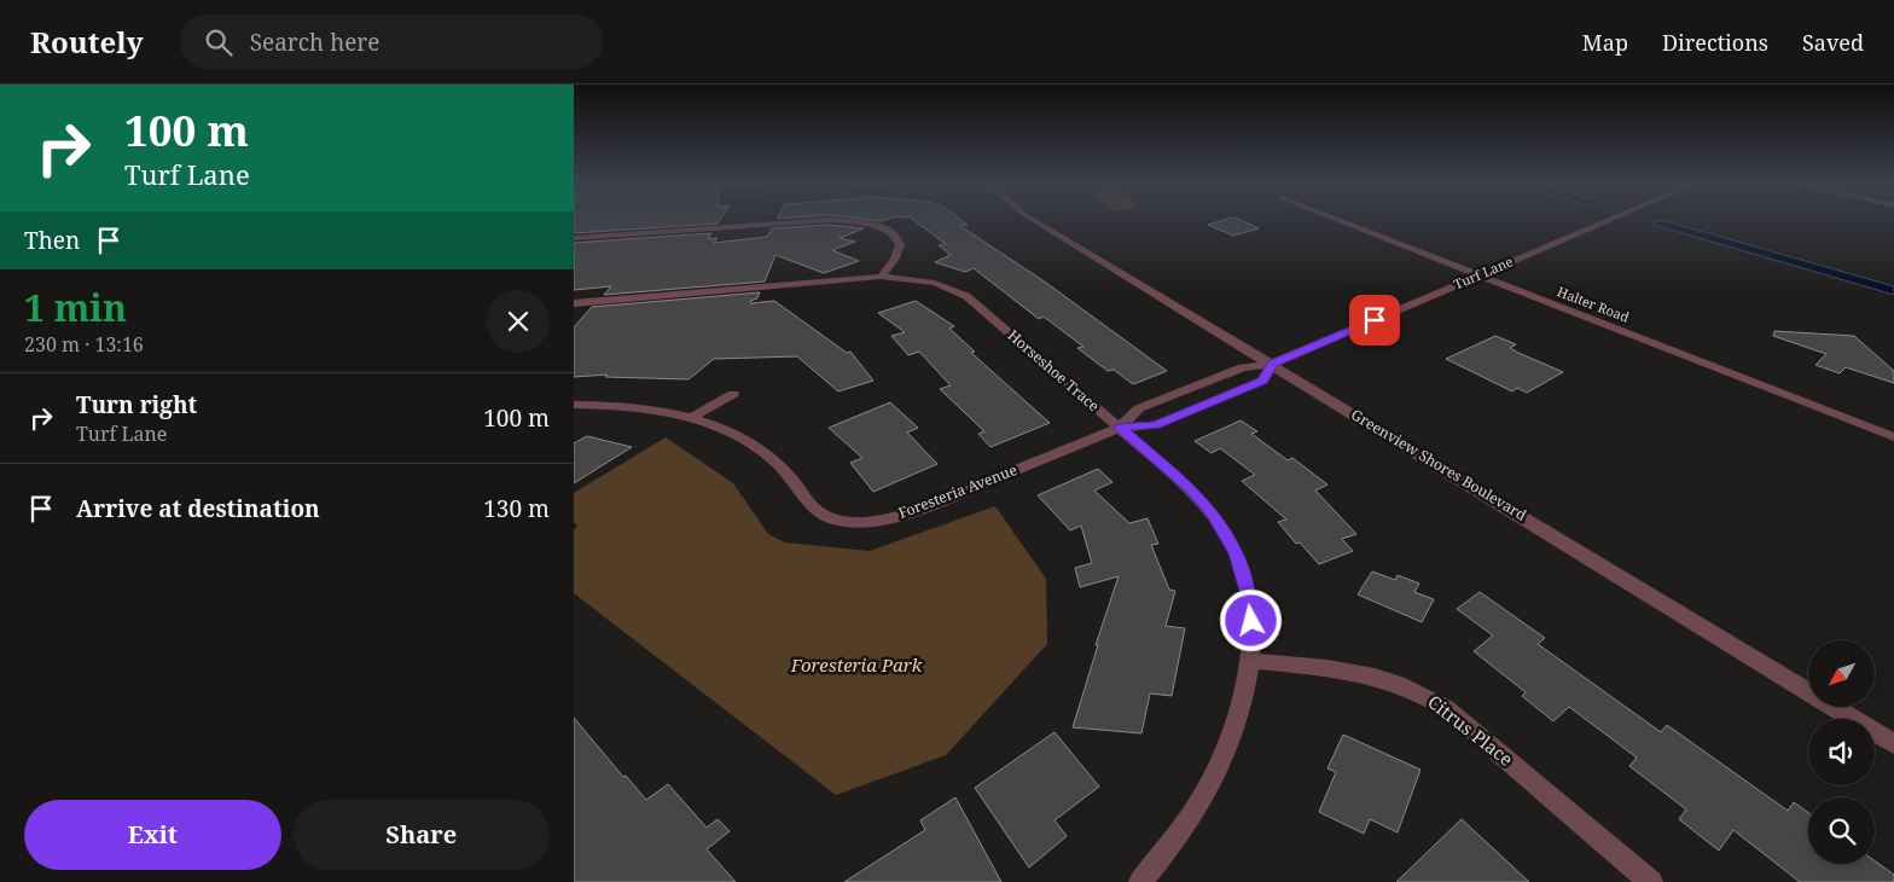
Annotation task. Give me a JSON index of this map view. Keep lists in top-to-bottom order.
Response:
{
  "streets": {
    "street": [
      "Turf Lane",
      "Halter Road",
      "Horseshoe Trace",
      "Greenview Shores Boulevard",
      "Foresteria Avenue",
      "Citrus Place"
    ]
  },
  "crossings": [
    ["Turf Lane", "Halter Road"],
    ["Turf Lane", "Horseshoe Trace"],
    ["Turf Lane", "Greenview Shores Boulevard"],
    ["Turf Lane", "Foresteria Avenue"],
    ["Horseshoe Trace", "Foresteria Avenue"],
    ["Horseshoe Trace", "Citrus Place"]
  ],
  "parks": ["Foresteria Park"],
  "north": "bottom left",
  "page": {
    "header": "Routely",
    "search": "Search here",
    "nav": ["Map", "Directions", "Saved"],
    "turn": ["100 m", "Turf Lane"],
    "then": "Then",
    "heading": ["1 min", "230 m · 13:16"],
    "list": [
      {
        "name": "Turn right",
        "note": "Turf Lane",
        "value": "100 m"
      },
      {
        "name": "Arrive at destination",
        "value": "130 m"
      }
    ],
    "buttons": ["Exit", "Share"]
  }
}
